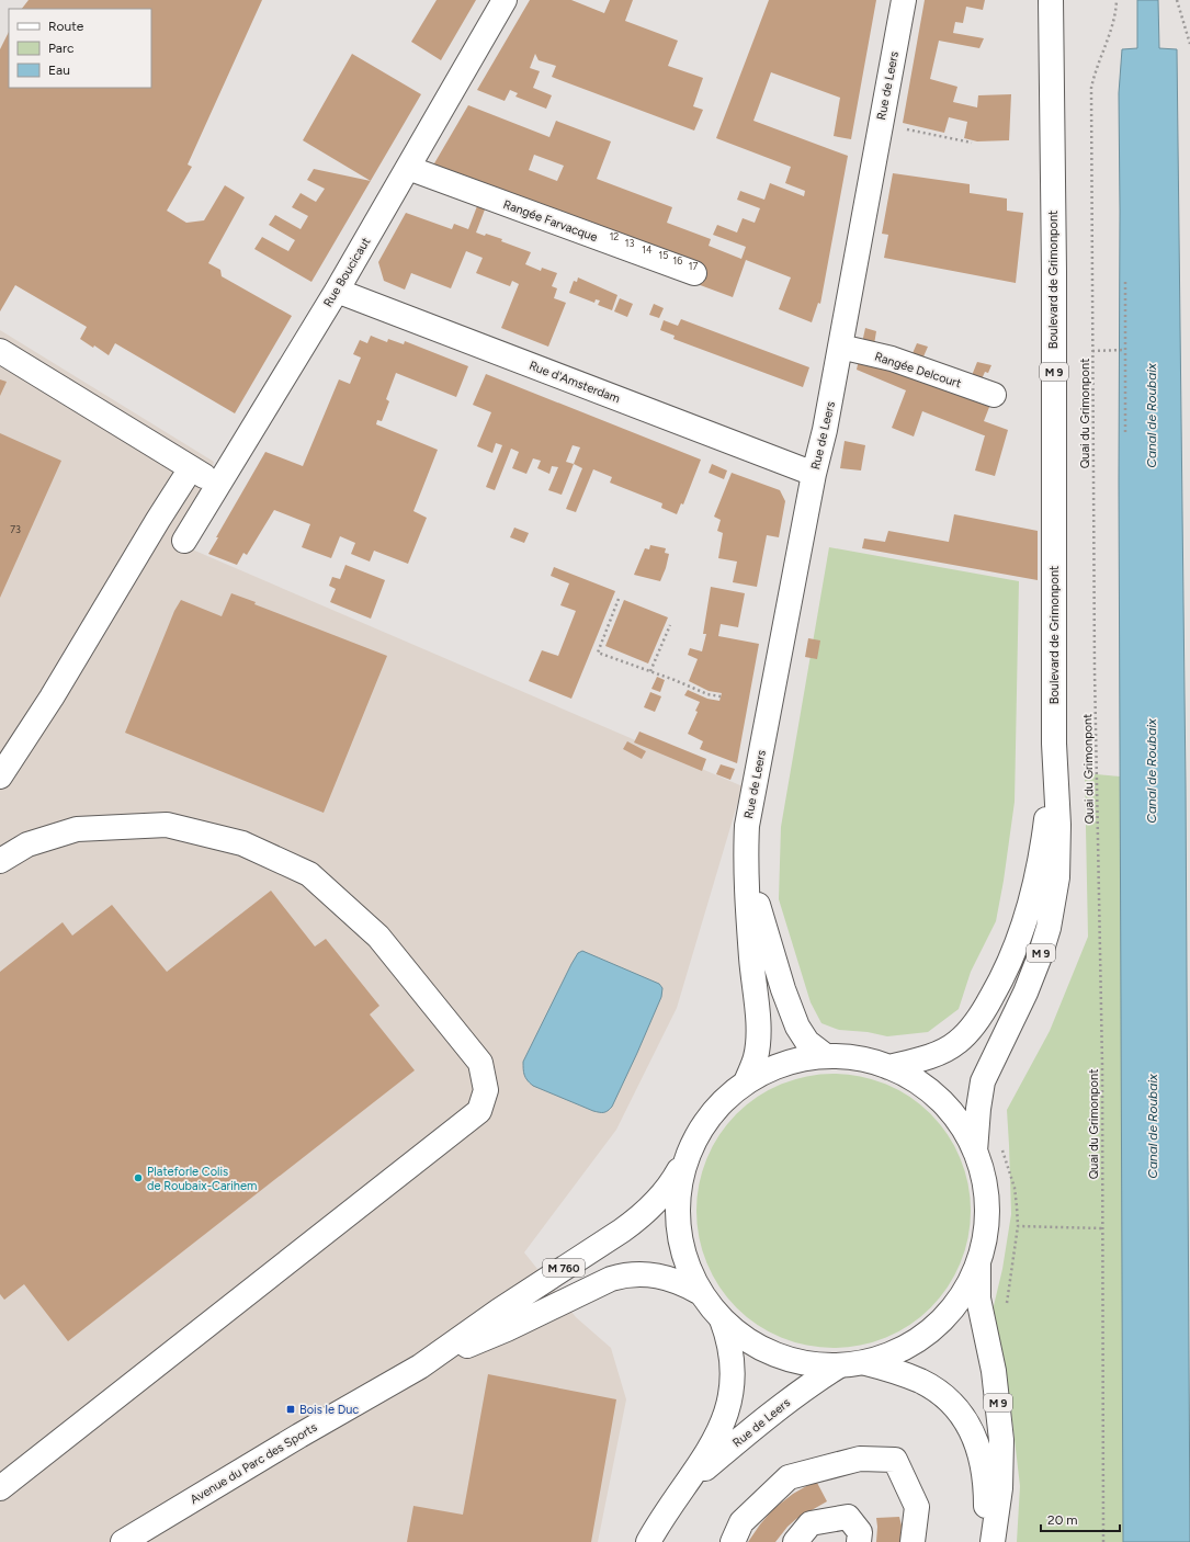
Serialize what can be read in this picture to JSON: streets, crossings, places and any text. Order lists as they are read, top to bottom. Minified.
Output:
{"streets":{"main road":["Rue de Leers","Rangée Farvacque","Rue Boucicaut","Boulevard de Grimonpont","Rangée Delcourt","M 9","Rue d'Amsterdam","M 760","Avenue du Parc des Sports"],"path":["Quai du Grimonpont"]},"crossings":[["Rue de Leers","Rangée Delcourt"],["Rue de Leers","Rue d'Amsterdam"],["Rangée Farvacque","Rue Boucicaut"],["Rue Boucicaut","Rue d'Amsterdam"]],"water":["Canal de Roubaix"],"places":{"other":["Plateforle Colis de Roubaix-Carihem"],"transit":["Bois le Duc"]},"house_numbers":["12","13","14","15","16","17","73"],"legend":["Route","Parc","Eau"],"scale_bar":"20 m"}
